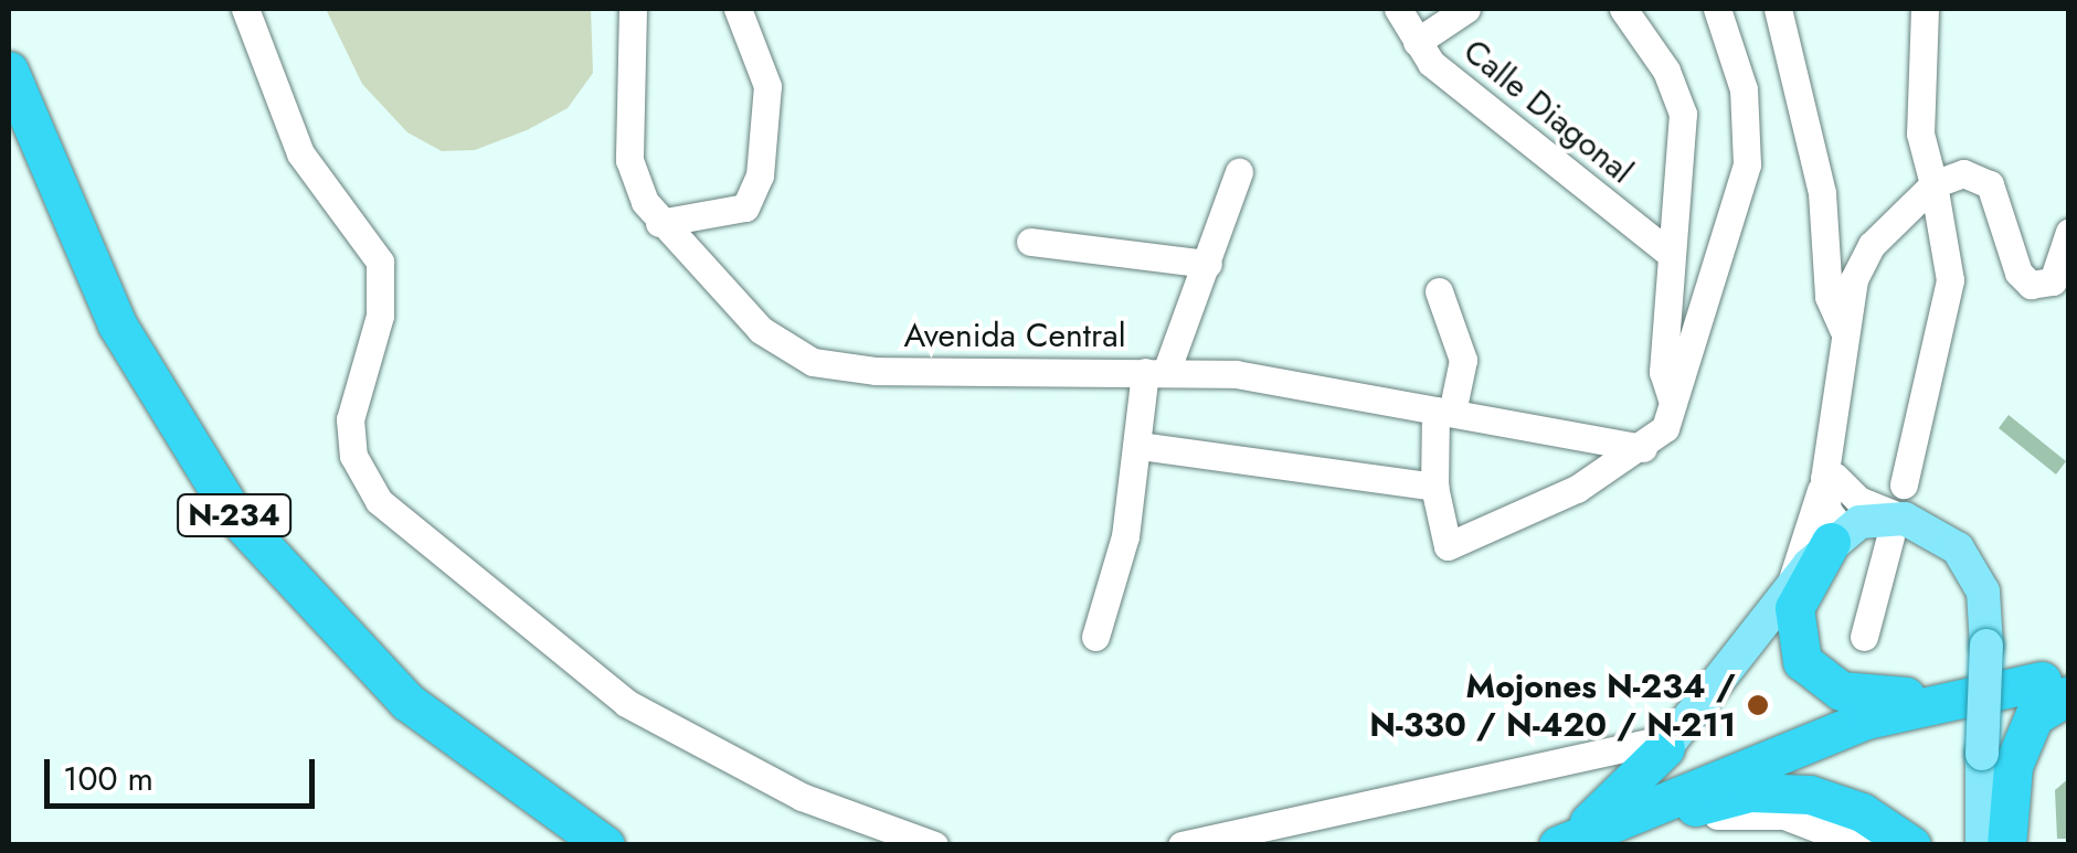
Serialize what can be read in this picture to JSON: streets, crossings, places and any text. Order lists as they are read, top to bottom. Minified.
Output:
{"streets":{"highway":["N-234"],"street":["Calle Diagonal","Avenida Central"]},"places":["Mojones N-234 / N-330 / N-420 / N-211"],"scale_bar":"100 m"}
